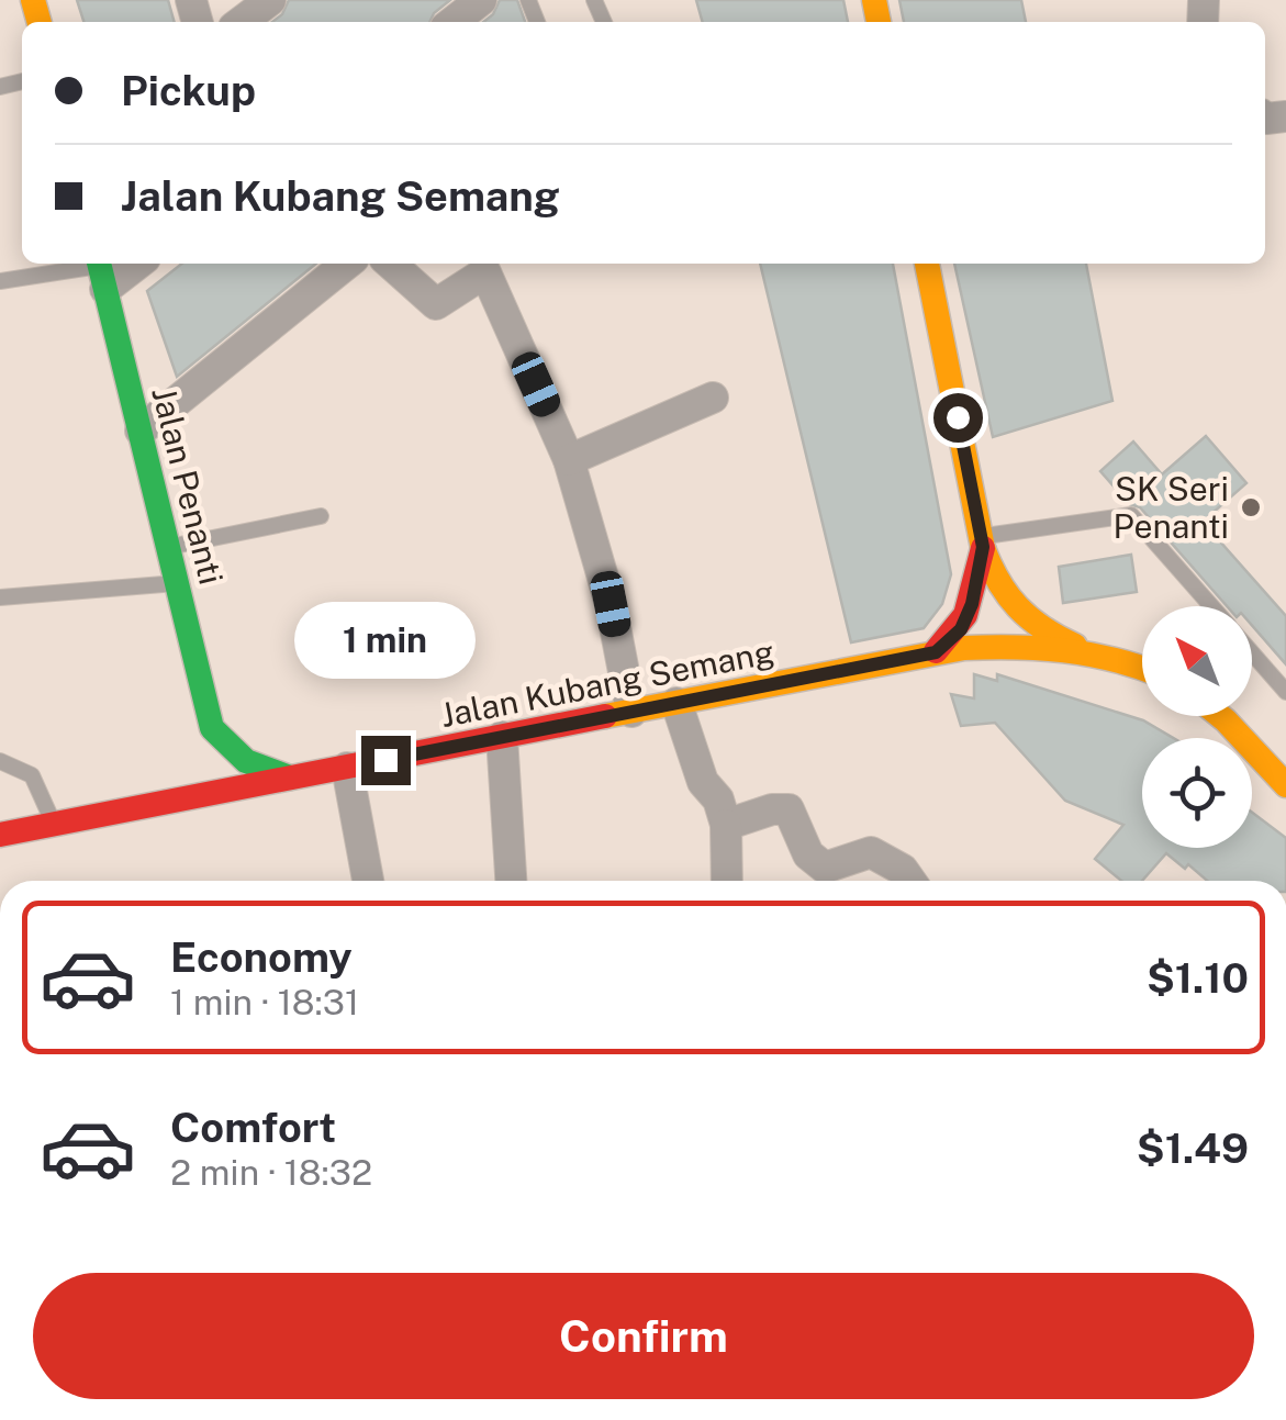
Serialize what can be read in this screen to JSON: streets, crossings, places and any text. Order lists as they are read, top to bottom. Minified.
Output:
{"streets":{"main road":["Jalan Penanti","Jalan Kubang Semang"]},"places":["SK Seri Penanti"],"north":"top left","page":{"banner":["Pickup","Jalan Kubang Semang"],"bubble":"1 min","list":[{"name":"Economy","note":"1 min · 18:31","value":"$1.10"},{"name":"Comfort","note":"2 min · 18:32","value":"$1.49"}],"buttons":"Confirm"}}
